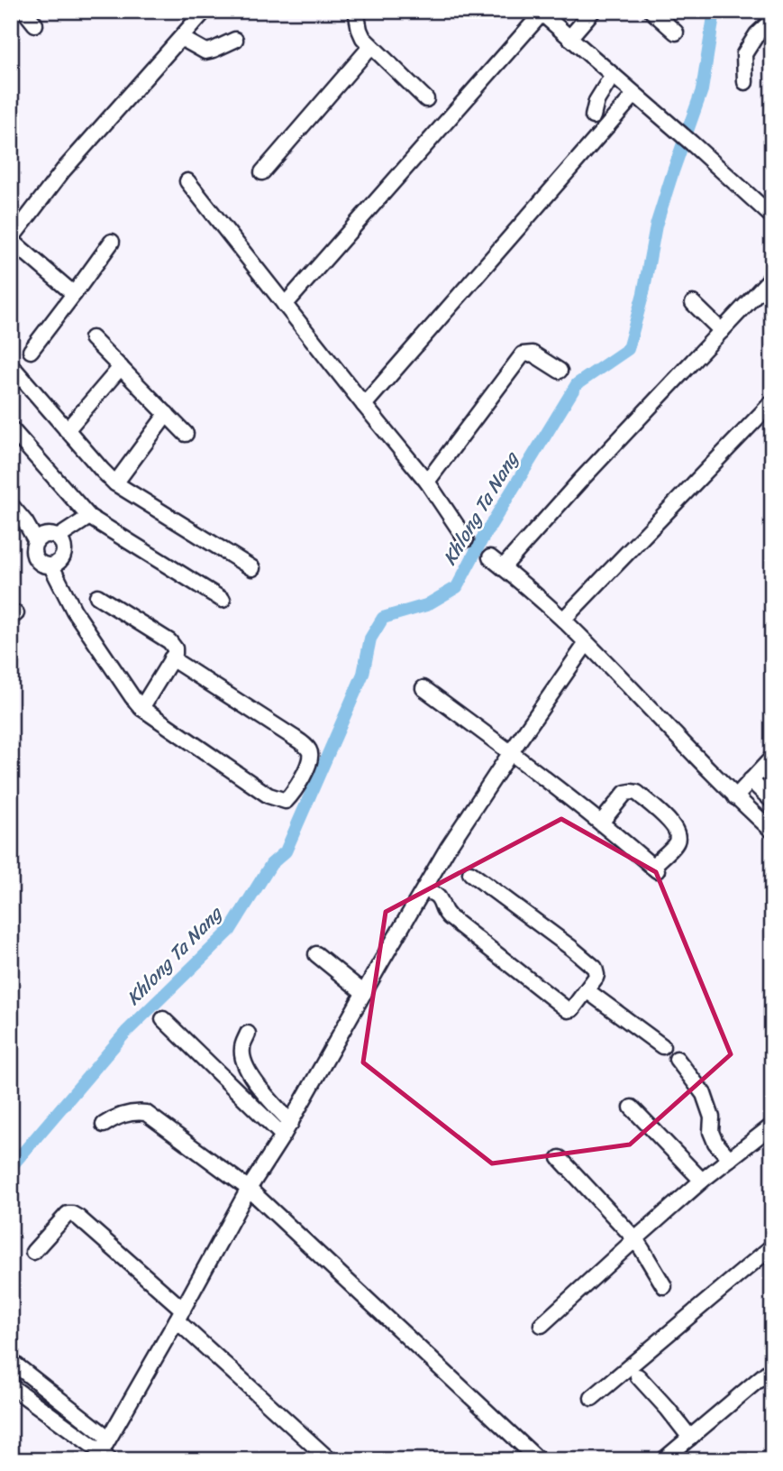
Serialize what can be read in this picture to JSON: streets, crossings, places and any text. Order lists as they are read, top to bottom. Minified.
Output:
{"water":["Khlong Ta Nang"]}
